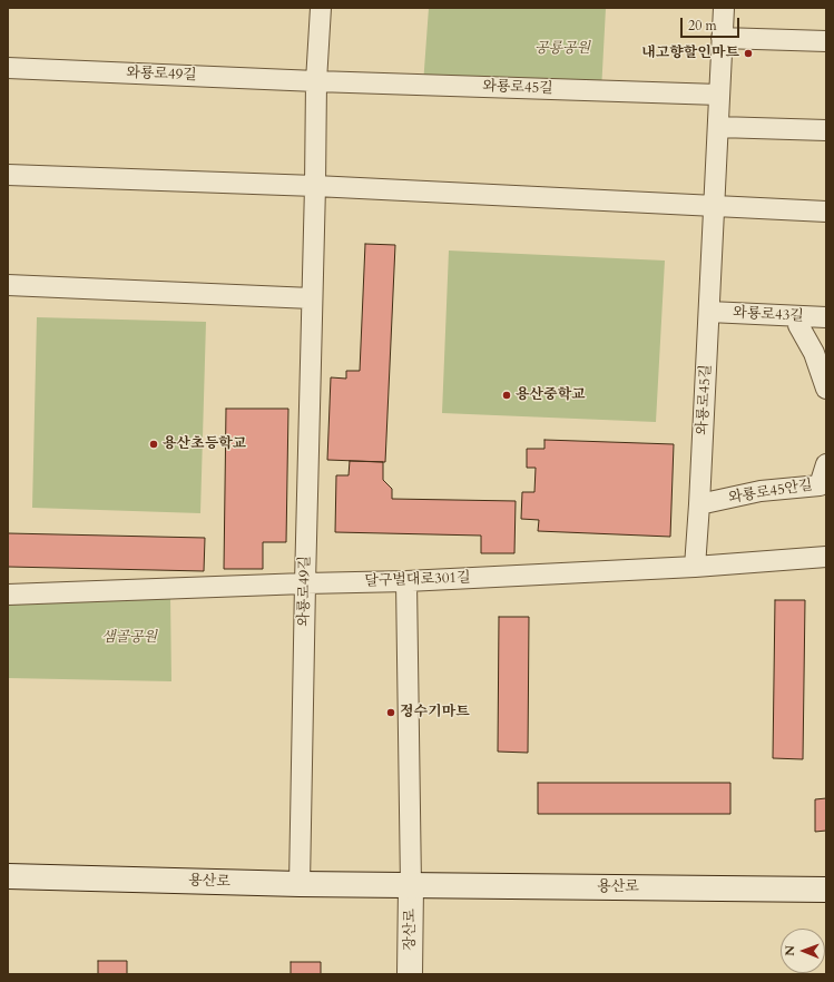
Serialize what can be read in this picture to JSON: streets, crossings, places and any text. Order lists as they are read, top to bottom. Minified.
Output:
{"streets":{"main road":["용산로","장산로"],"street":["와룡로49길","와룡로45길","와룡로43길","와룡로45안길","달구벌대로301길"]},"crossings":[["와룡로49길","와룡로45길"],["와룡로49길","달구벌대로301길"],["와룡로49길","용산로"],["와룡로45길","와룡로43길"],["와룡로45길","와룡로45안길"],["와룡로45길","달구벌대로301길"],["용산로","장산로"]],"parks":["공룡공원","샘골공원"],"places":["내고향할인마트","용산중학교","용산초등학교","정수기마트"],"scale_bar":"20 m","north":"left"}
